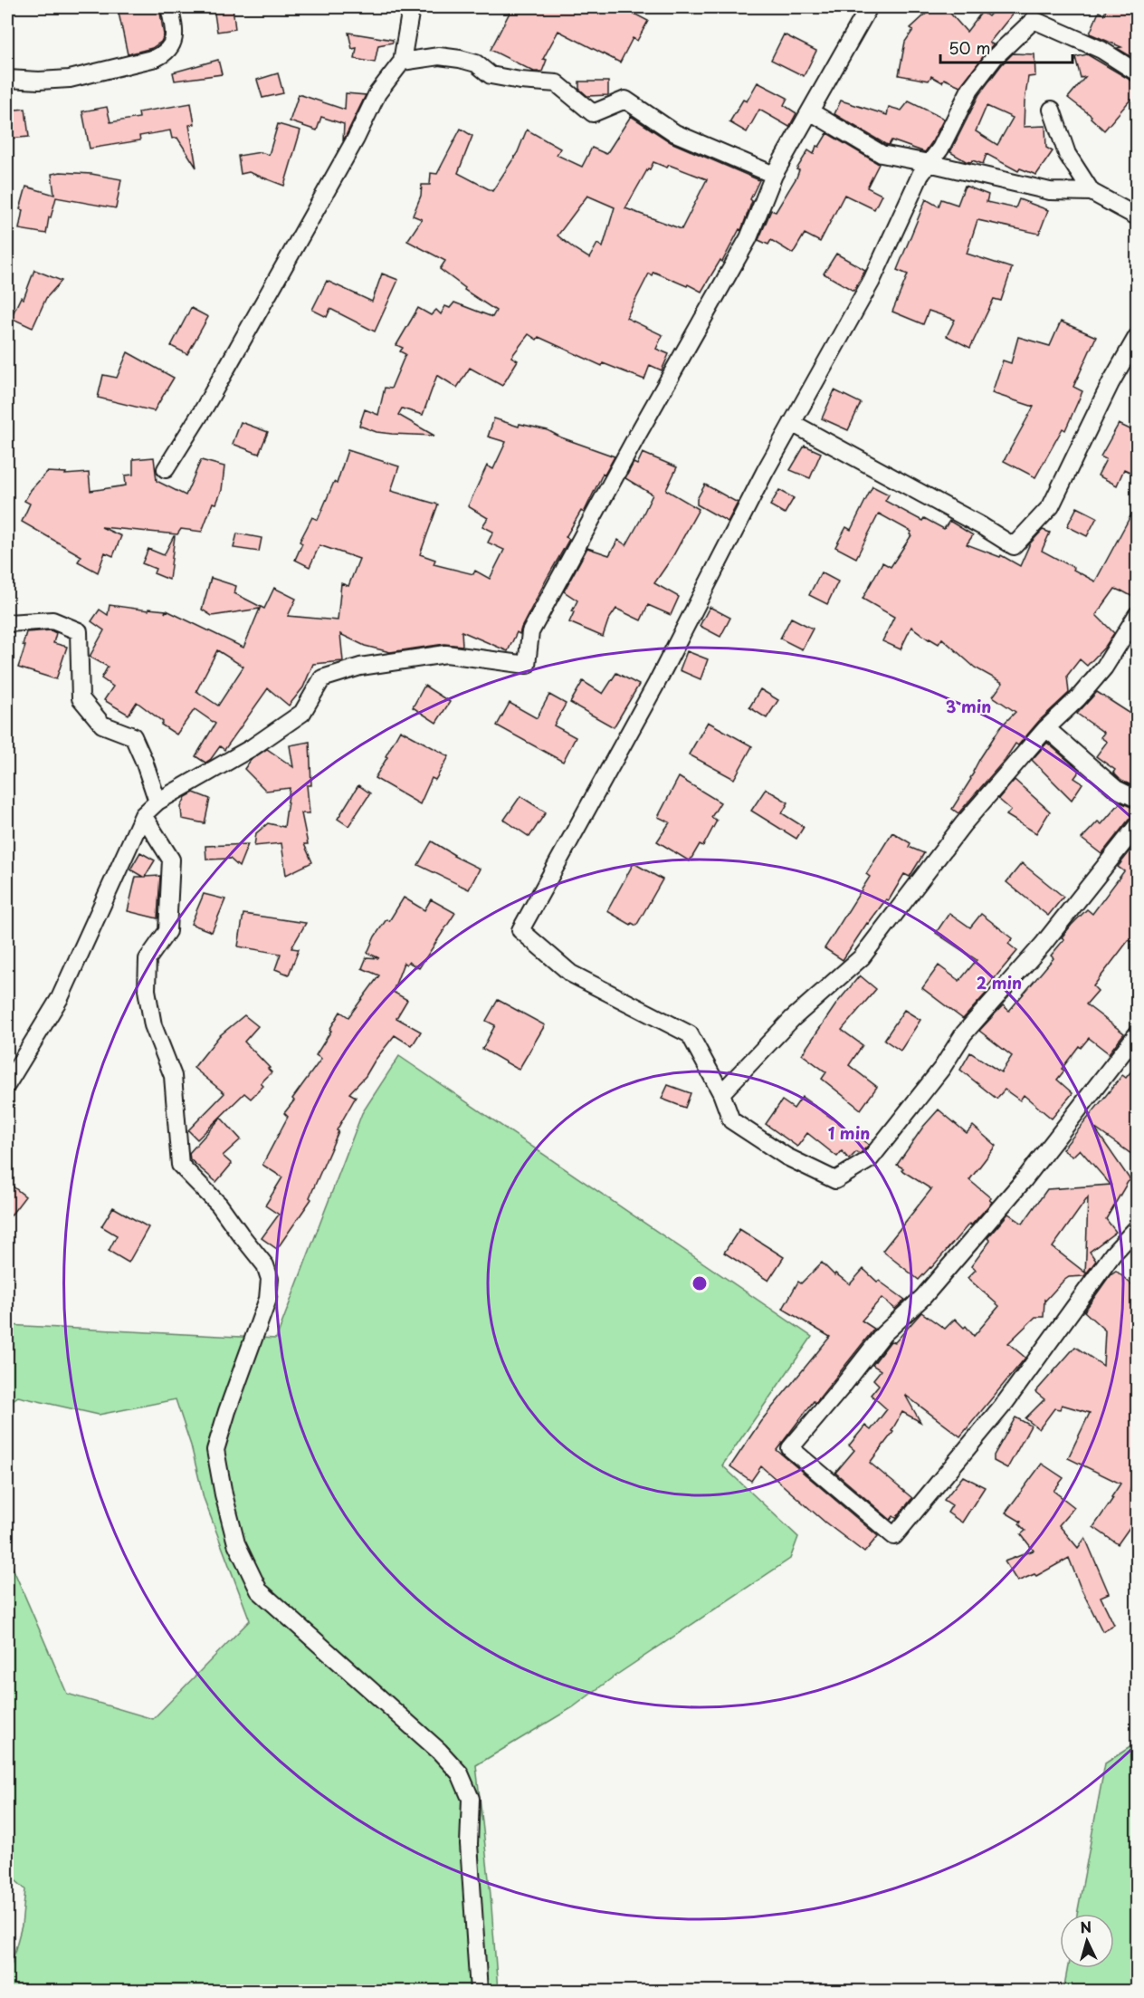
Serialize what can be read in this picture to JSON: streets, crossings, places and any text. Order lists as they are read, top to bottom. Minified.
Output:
{"scale_bar":"50 m","north":"top","rings":["3 min","2 min","1 min"]}
